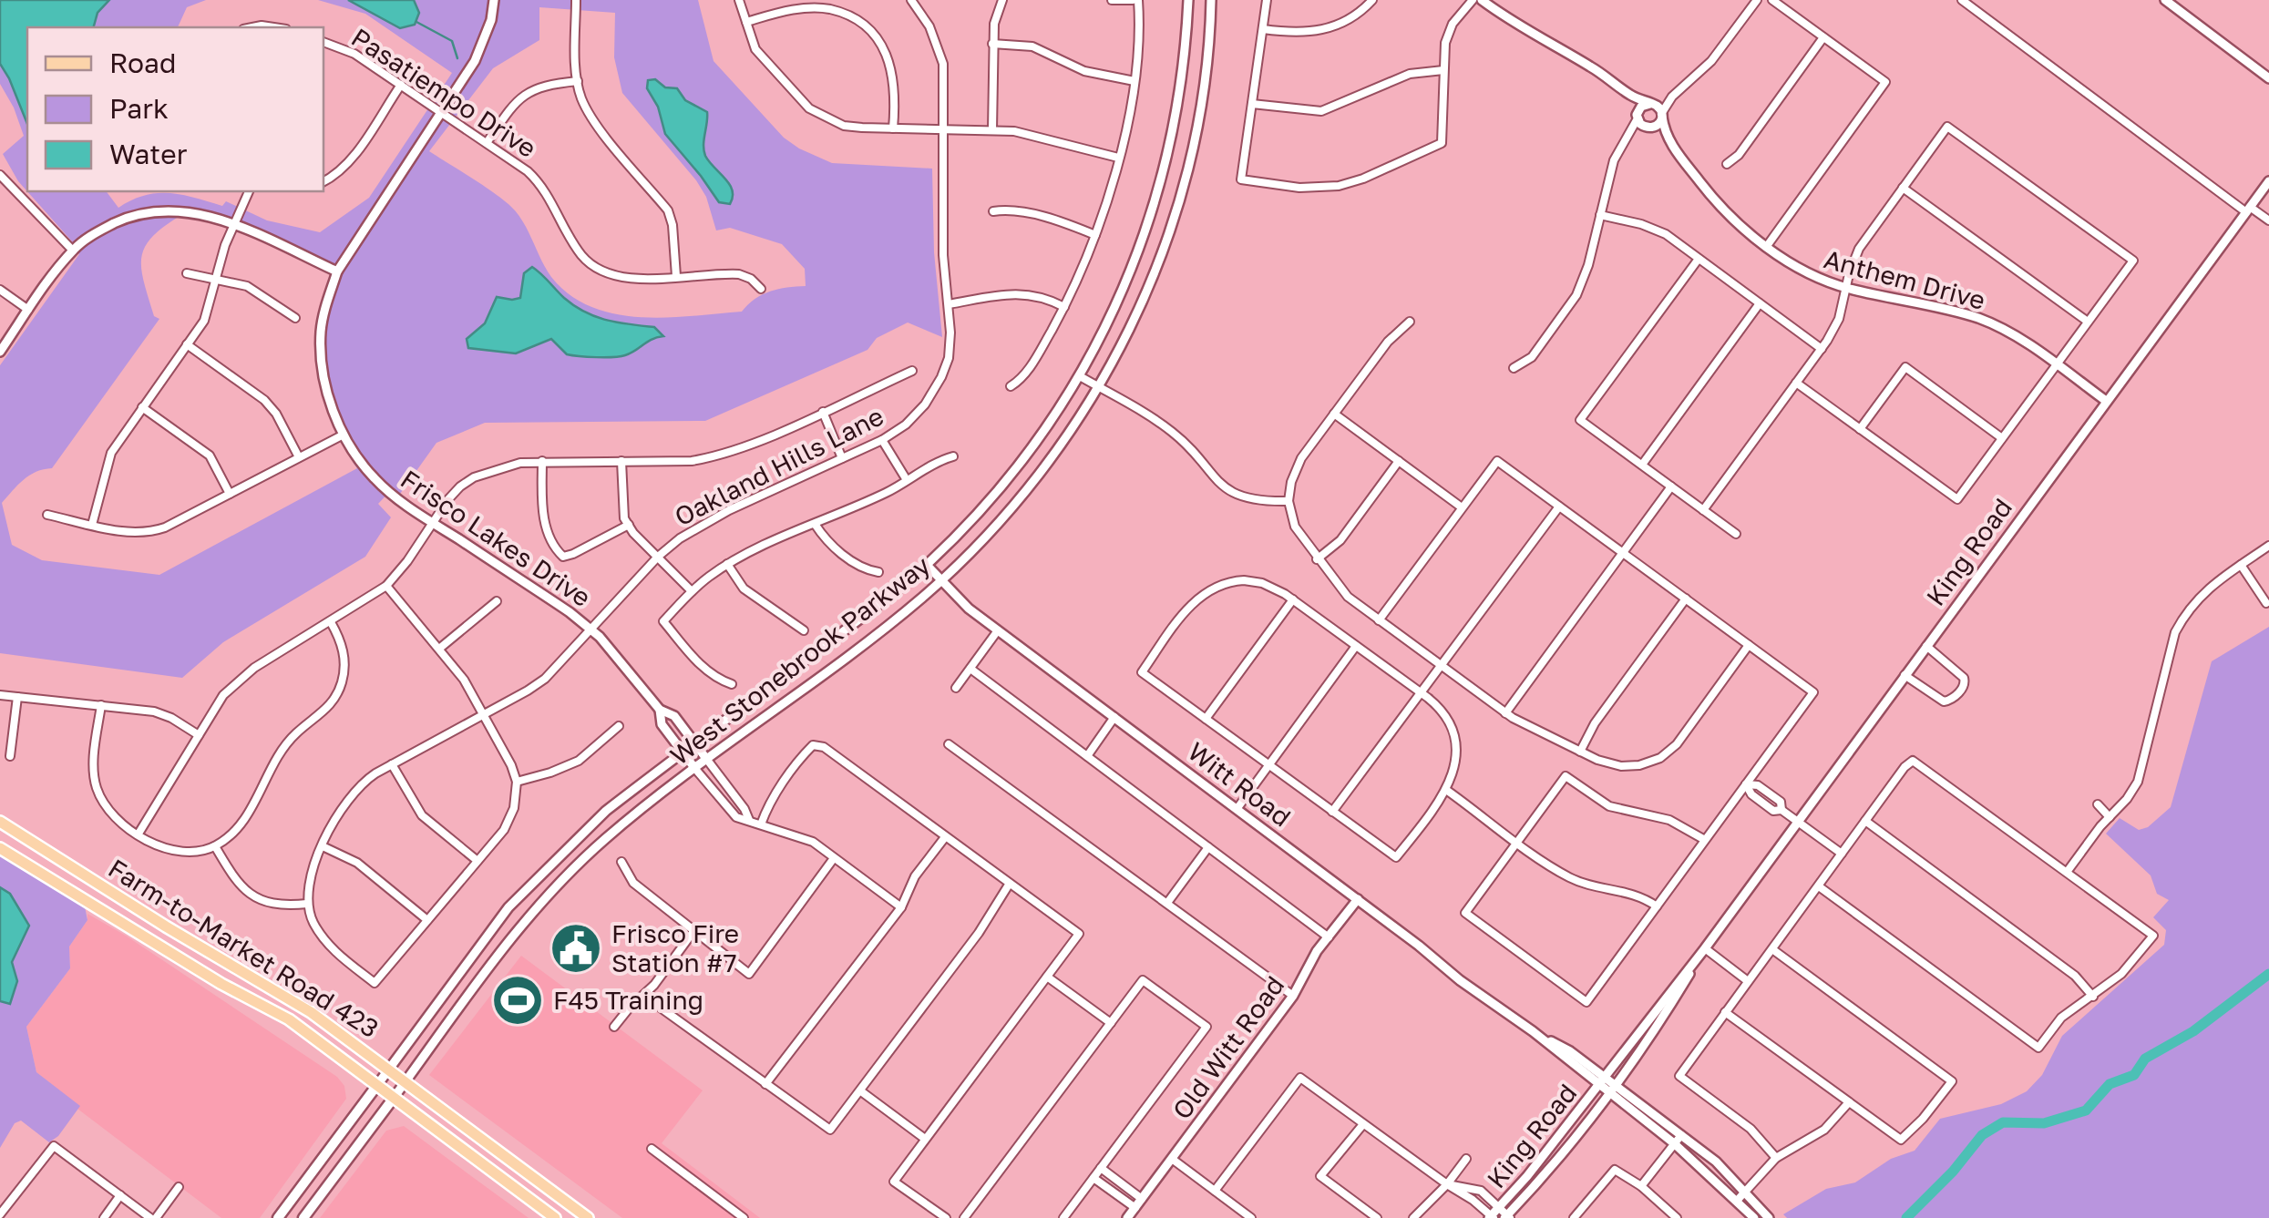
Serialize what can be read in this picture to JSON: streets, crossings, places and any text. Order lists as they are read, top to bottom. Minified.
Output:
{"streets":{"main road":["Farm-to-Market Road 423"],"street":["Pasatiempo Drive","Anthem Drive","Oakland Hills Lane","Frisco Lakes Drive","King Road","West Stonebrook Parkway","Witt Road","Old Witt Road"]},"crossings":[["Pasatiempo Drive","Frisco Lakes Drive"],["Anthem Drive","King Road"],["Oakland Hills Lane","Frisco Lakes Drive"],["Frisco Lakes Drive","West Stonebrook Parkway"],["King Road","Witt Road"],["West Stonebrook Parkway","Witt Road"],["West Stonebrook Parkway","Farm-to-Market Road 423"],["Witt Road","Old Witt Road"]],"places":{"public building":["Frisco Fire Station #7"],"sports":["F45 Training"]},"legend":["Road","Park","Water"]}
